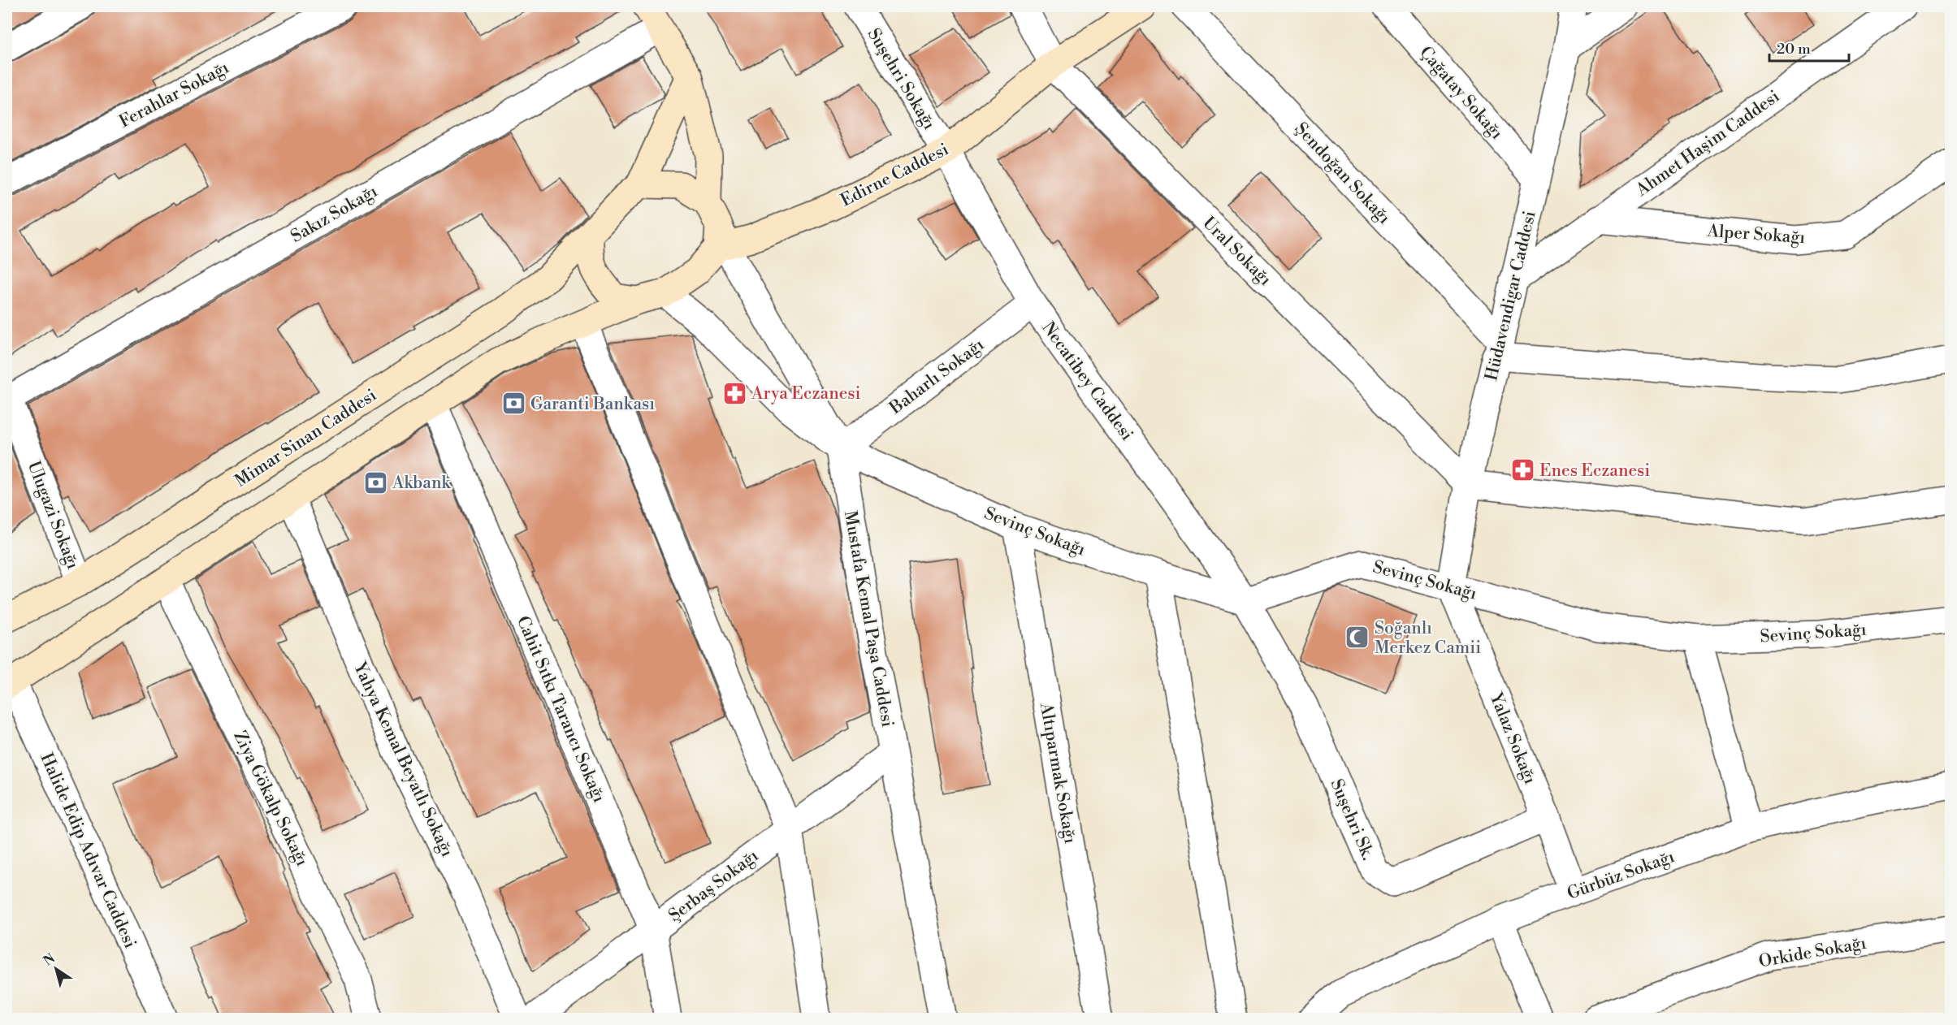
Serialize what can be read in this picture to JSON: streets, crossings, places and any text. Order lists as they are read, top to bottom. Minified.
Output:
{"streets":{"main road":["Edirne Caddesi","Mimar Sinan Caddesi"],"street":["Suşehri Sokağı","Çağatay Sokağı","Ferahlar Sokağı","Ahmet Haşim Caddesi","Şendoğan Sokağı","Sakız Sokağı","Alper Sokağı","Ural Sokağı","Hüdavendigar Caddesi","Baharlı Sokağı","Necatibey Caddesi","Ulugazi Sokağı","Sevinç Sokağı","Mustafa Kemal Paşa Caddesi","Cahit Sıtkı Tarancı Sokağı","Yalaz Sokağı","Yahya Kemal Beyatlı Sokağı","Altıparmak Sokağı","Ziya Gökalp Sokağı","Suşehri Sk.","Halide Edip Adıvar Caddesi","Gürbüz Sokağı","Şerbaş Sokağı","Orkide Sokağı"]},"crossings":[["Suşehri Sokağı","Edirne Caddesi"],["Suşehri Sokağı","Necatibey Caddesi"],["Çağatay Sokağı","Hüdavendigar Caddesi"],["Ahmet Haşim Caddesi","Alper Sokağı"],["Ahmet Haşim Caddesi","Hüdavendigar Caddesi"],["Şendoğan Sokağı","Hüdavendigar Caddesi"],["Edirne Caddesi","Ural Sokağı"],["Edirne Caddesi","Necatibey Caddesi"],["Edirne Caddesi","Mimar Sinan Caddesi"],["Sakız Sokağı","Ulugazi Sokağı"],["Ural Sokağı","Hüdavendigar Caddesi"],["Hüdavendigar Caddesi","Sevinç Sokağı"],["Hüdavendigar Caddesi","Yalaz Sokağı"],["Baharlı Sokağı","Necatibey Caddesi"],["Baharlı Sokağı","Sevinç Sokağı"],["Baharlı Sokağı","Mustafa Kemal Paşa Caddesi"],["Necatibey Caddesi","Sevinç Sokağı"],["Necatibey Caddesi","Suşehri Sk."],["Mimar Sinan Caddesi","Ulugazi Sokağı"],["Sevinç Sokağı","Mustafa Kemal Paşa Caddesi"],["Sevinç Sokağı","Yalaz Sokağı"],["Sevinç Sokağı","Altıparmak Sokağı"],["Sevinç Sokağı","Suşehri Sk."],["Mustafa Kemal Paşa Caddesi","Şerbaş Sokağı"],["Cahit Sıtkı Tarancı Sokağı","Şerbaş Sokağı"],["Yalaz Sokağı","Suşehri Sk."],["Yalaz Sokağı","Gürbüz Sokağı"]],"places":{"pharmacy":["Arya Eczanesi","Enes Eczanesi"],"bank":["Garanti Bankası","Akbank"],"mosque":["Soğanlı Merkez Camii"]},"scale_bar":"20 m","north":"top left"}
